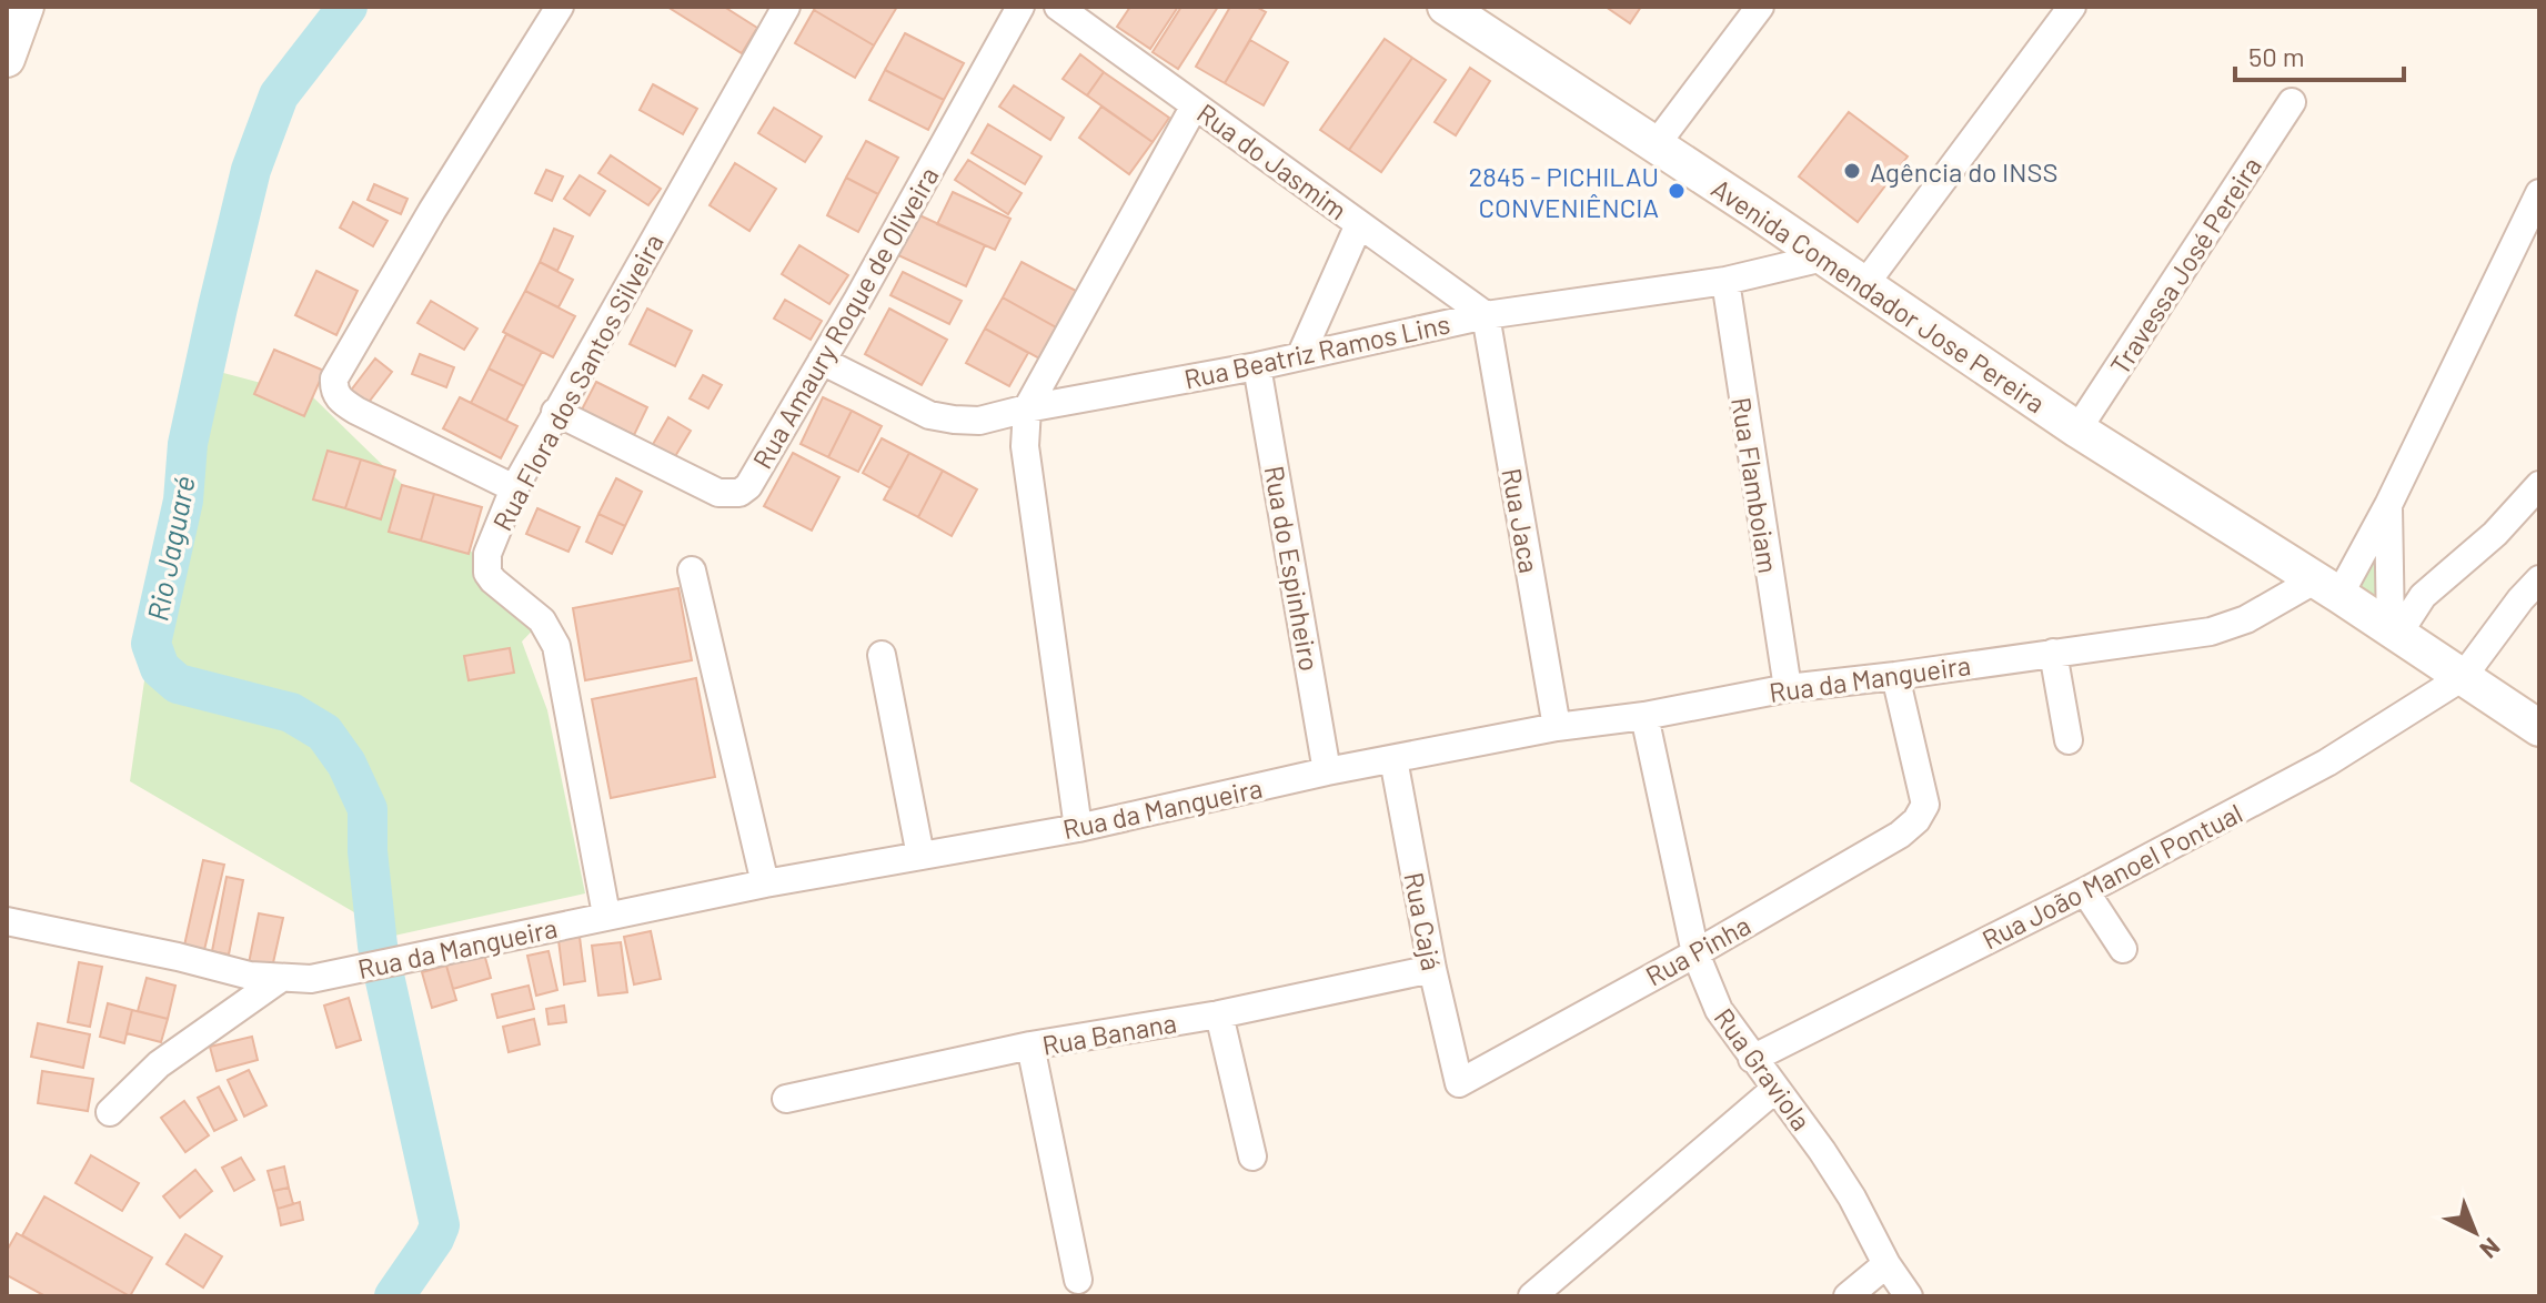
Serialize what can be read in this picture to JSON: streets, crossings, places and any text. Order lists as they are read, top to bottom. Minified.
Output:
{"streets":{"street":["Rua do Jasmim","Travessa José Pereira","Avenida Comendador Jose Pereira","Rua Amaury Roque de Oliveira","Rua Beatriz Ramos Lins","Rua Flora dos Santos Silveira","Rua Flamboiam","Rua Jaca","Rua do Espinheiro","Rua da Mangueira","Rua João Manoel Pontual","Rua Cajá","Rua Pinha","Rua Banana","Rua Graviola"]},"crossings":[["Rua do Jasmim","Rua Beatriz Ramos Lins"],["Rua do Jasmim","Rua Jaca"],["Travessa José Pereira","Avenida Comendador Jose Pereira"],["Avenida Comendador Jose Pereira","Rua Beatriz Ramos Lins"],["Avenida Comendador Jose Pereira","Rua da Mangueira"],["Avenida Comendador Jose Pereira","Rua João Manoel Pontual"],["Rua Amaury Roque de Oliveira","Rua Beatriz Ramos Lins"],["Rua Amaury Roque de Oliveira","Rua Flora dos Santos Silveira"],["Rua Beatriz Ramos Lins","Rua Flamboiam"],["Rua Beatriz Ramos Lins","Rua Jaca"],["Rua Beatriz Ramos Lins","Rua do Espinheiro"],["Rua Flora dos Santos Silveira","Rua da Mangueira"],["Rua Flamboiam","Rua da Mangueira"],["Rua Jaca","Rua da Mangueira"],["Rua do Espinheiro","Rua da Mangueira"],["Rua da Mangueira","Rua Cajá"],["Rua da Mangueira","Rua Pinha"],["Rua da Mangueira","Rua Graviola"],["Rua João Manoel Pontual","Rua Graviola"],["Rua Cajá","Rua Pinha"],["Rua Cajá","Rua Banana"],["Rua Pinha","Rua Graviola"]],"water":["Rio Jaguaré"],"places":["Agência do INSS","2845 - PICHILAU CONVENIÊNCIA"],"scale_bar":"50 m","north":"bottom right"}
